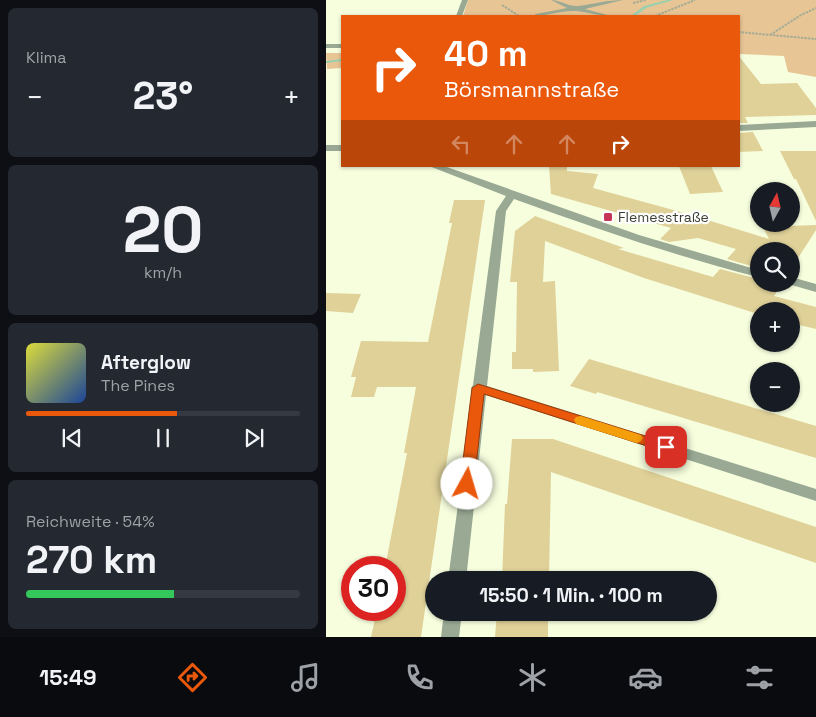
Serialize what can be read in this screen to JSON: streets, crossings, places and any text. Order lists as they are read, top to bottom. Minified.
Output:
{"places":{"transit":["Flemesstraße"]},"north":"top","page":{"tile":["Klima",["20","km/h"],["Reichweite · 54%","270 km"]],"turn":["40 m","Börsmannstraße"],"heat":["−","23°","+"],"map_buttons":["+","−"],"song":["Afterglow","The Pines"],"limit":"30","trip":"15:50 · 1 Min. · 100 m","tabs":"15:49"}}
